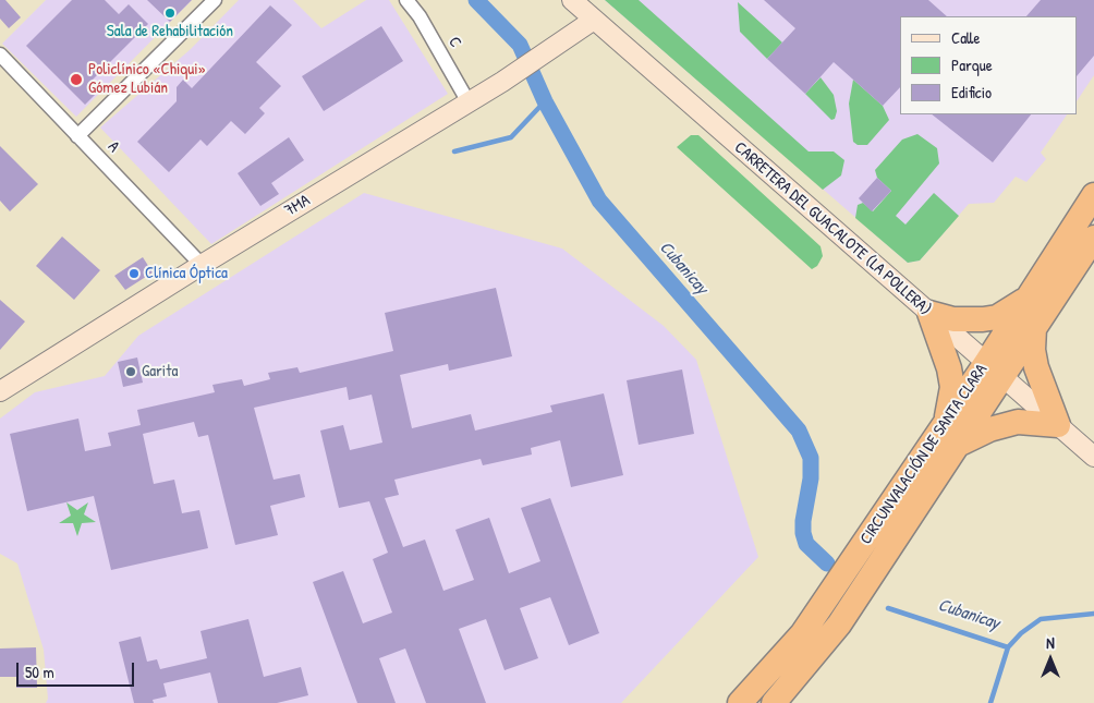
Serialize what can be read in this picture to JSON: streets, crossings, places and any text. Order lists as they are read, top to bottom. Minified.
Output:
{"streets":{"highway":["CIRCUNVALACIÓN DE SANTA CLARA"],"street":["C","A","7MA","CARRETERA DEL GUACALOTE (LA POLLERA)"]},"crossings":[["C","7MA"],["A","7MA"],["7MA","CARRETERA DEL GUACALOTE (LA POLLERA)"],["CARRETERA DEL GUACALOTE (LA POLLERA)","CIRCUNVALACIÓN DE SANTA CLARA"]],"water":["Cubanicay"],"places":["Sala de Rehabilitación","Policlínico «Chiqui» Gómez Lubián","Clínica Óptica","Garita"],"legend":["Calle","Parque","Edificio"],"scale_bar":"50 m","north":"top"}
